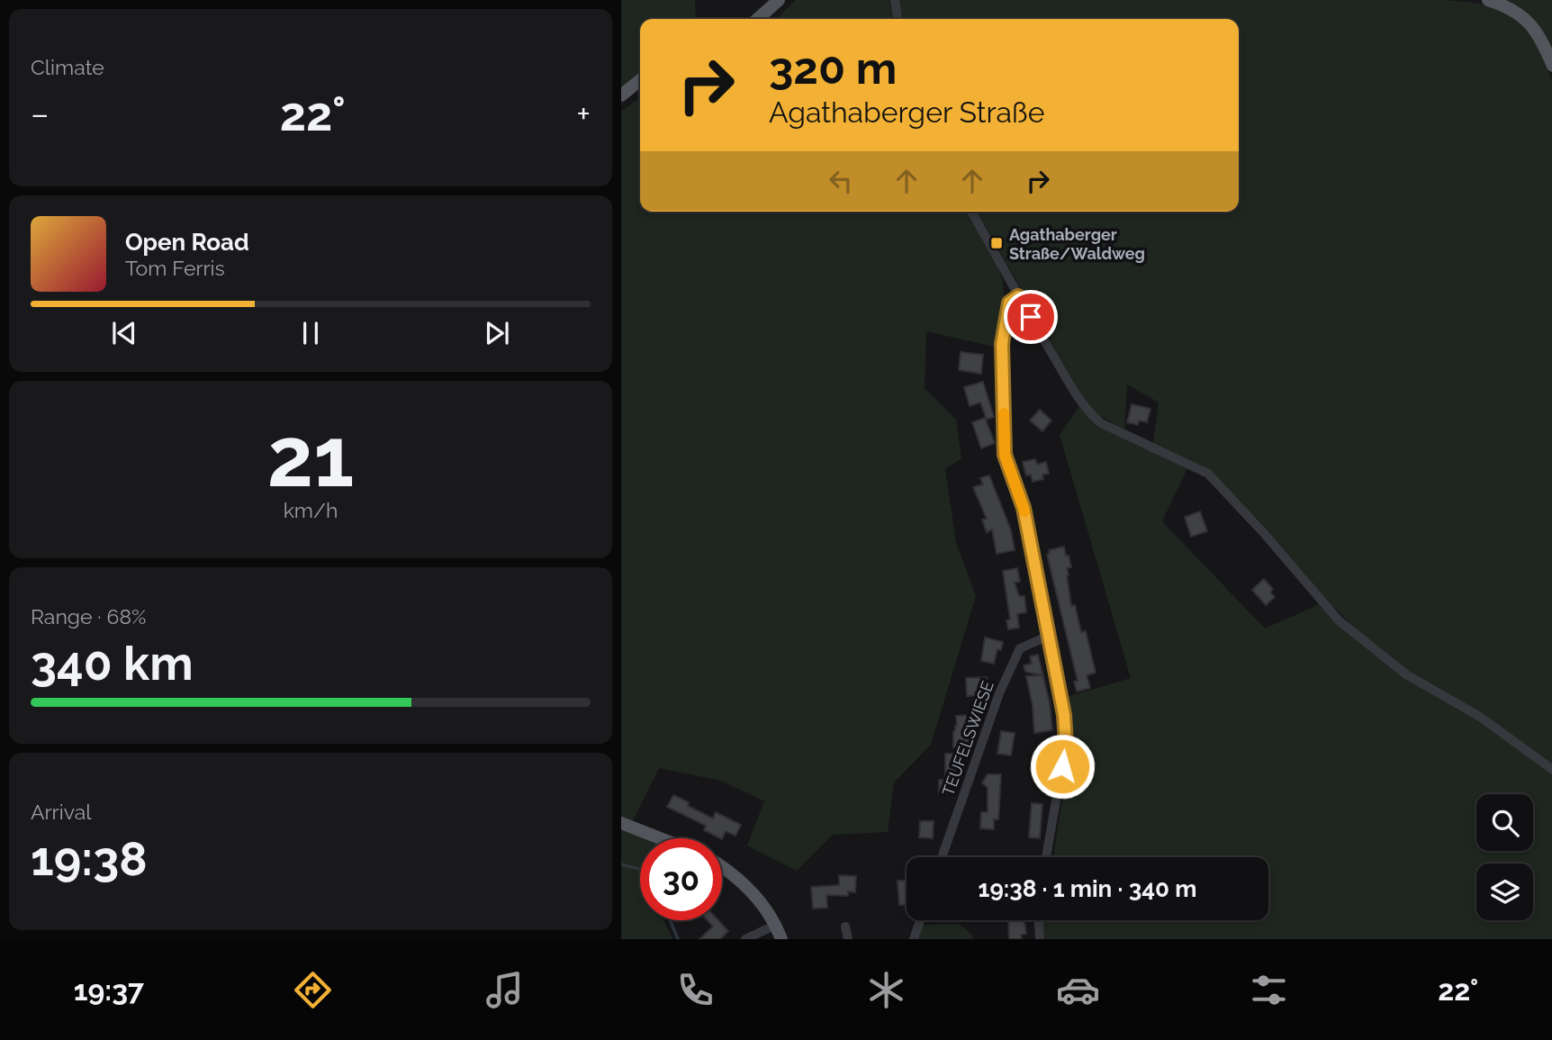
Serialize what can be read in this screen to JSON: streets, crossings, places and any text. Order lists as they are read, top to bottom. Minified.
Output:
{"streets":{"street":["TEUFELSWIESE"]},"places":{"transit":["Agathaberger Straße/Waldweg"]},"page":{"tile":["Climate",["21","km/h"],["Range · 68%","340 km"],["Arrival","19:38"]],"turn":["320 m","Agathaberger Straße"],"heat":["−","22°","+"],"song":["Open Road","Tom Ferris"],"limit":"30","trip":"19:38 · 1 min · 340 m","tabs":["19:37","22°"]}}
